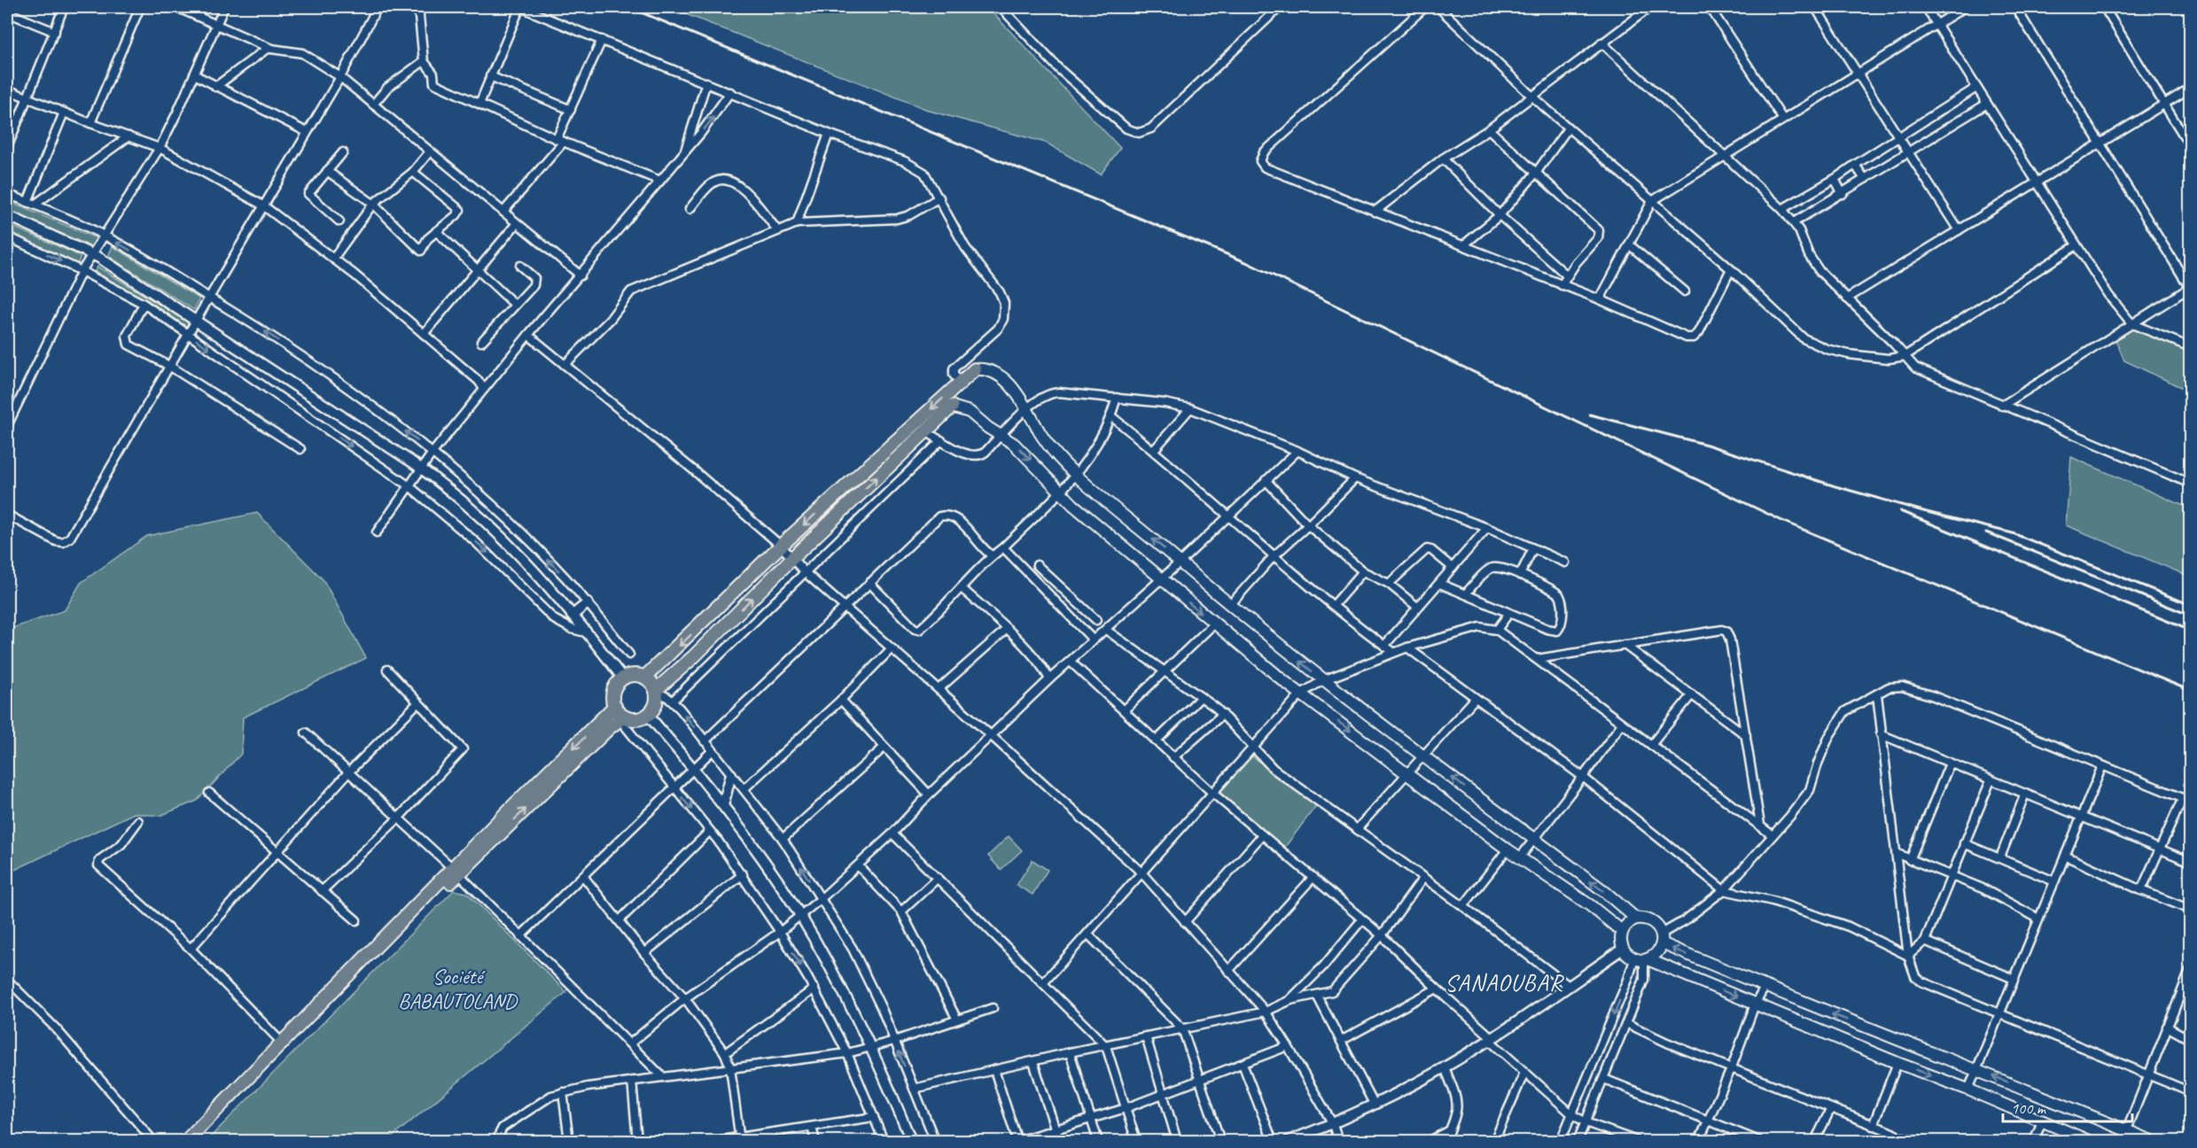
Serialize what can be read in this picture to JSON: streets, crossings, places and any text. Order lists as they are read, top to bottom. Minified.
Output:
{"districts":["SANAOUBAR"],"parks":["Société BABAUTOLAND"],"scale_bar":"100 m"}
